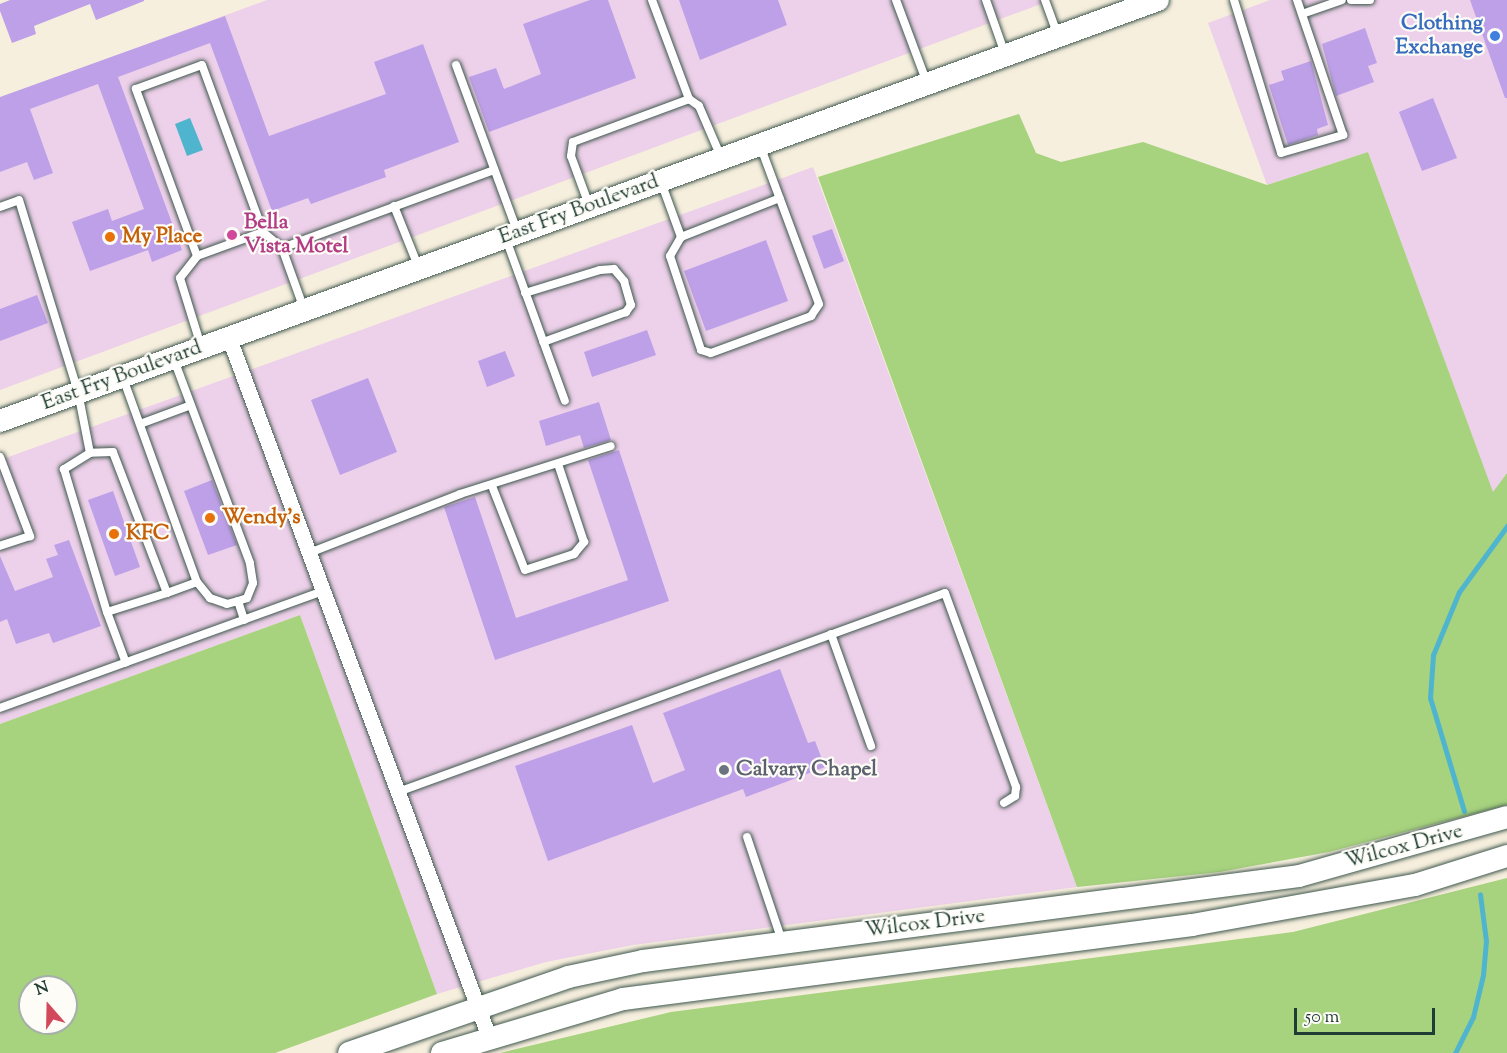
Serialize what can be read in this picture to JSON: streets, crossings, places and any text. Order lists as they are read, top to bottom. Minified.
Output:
{"streets":{"street":["East Fry Boulevard","Wilcox Drive"]},"places":["Clothing Exchange","Bella Vista Motel","My Place","Wendy's","KFC","Calvary Chapel"],"scale_bar":"50 m","north":"top"}
